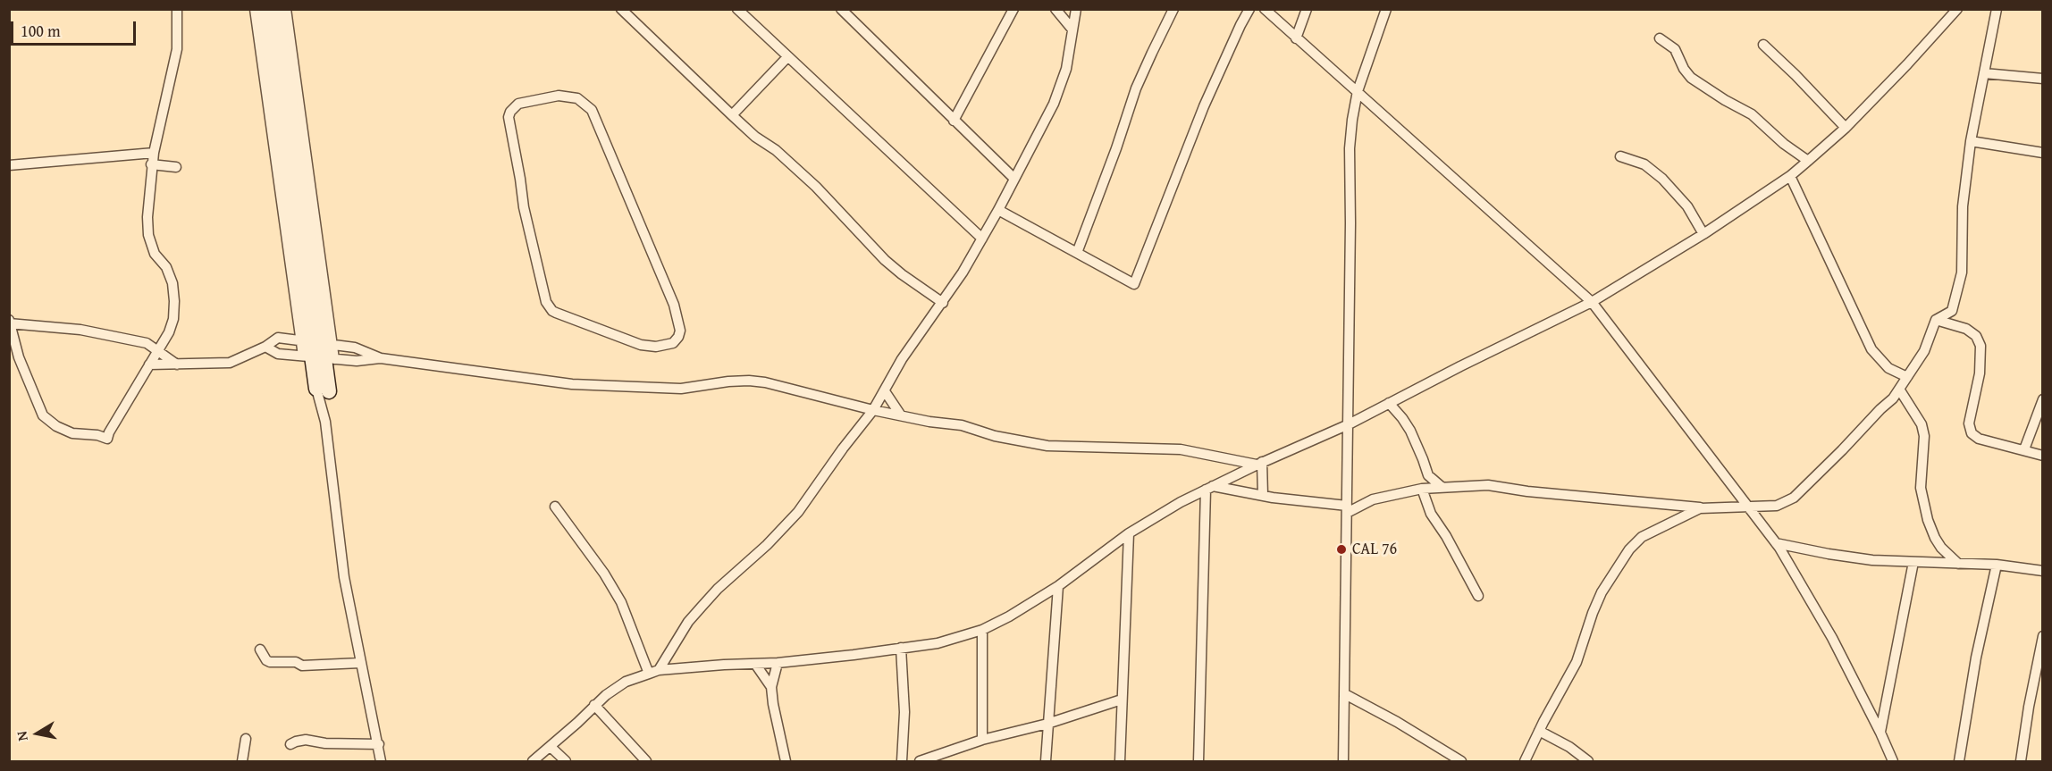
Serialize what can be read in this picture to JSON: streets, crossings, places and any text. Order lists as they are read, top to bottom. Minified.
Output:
{"places":["CAL 76"],"scale_bar":"100 m","north":"left"}
